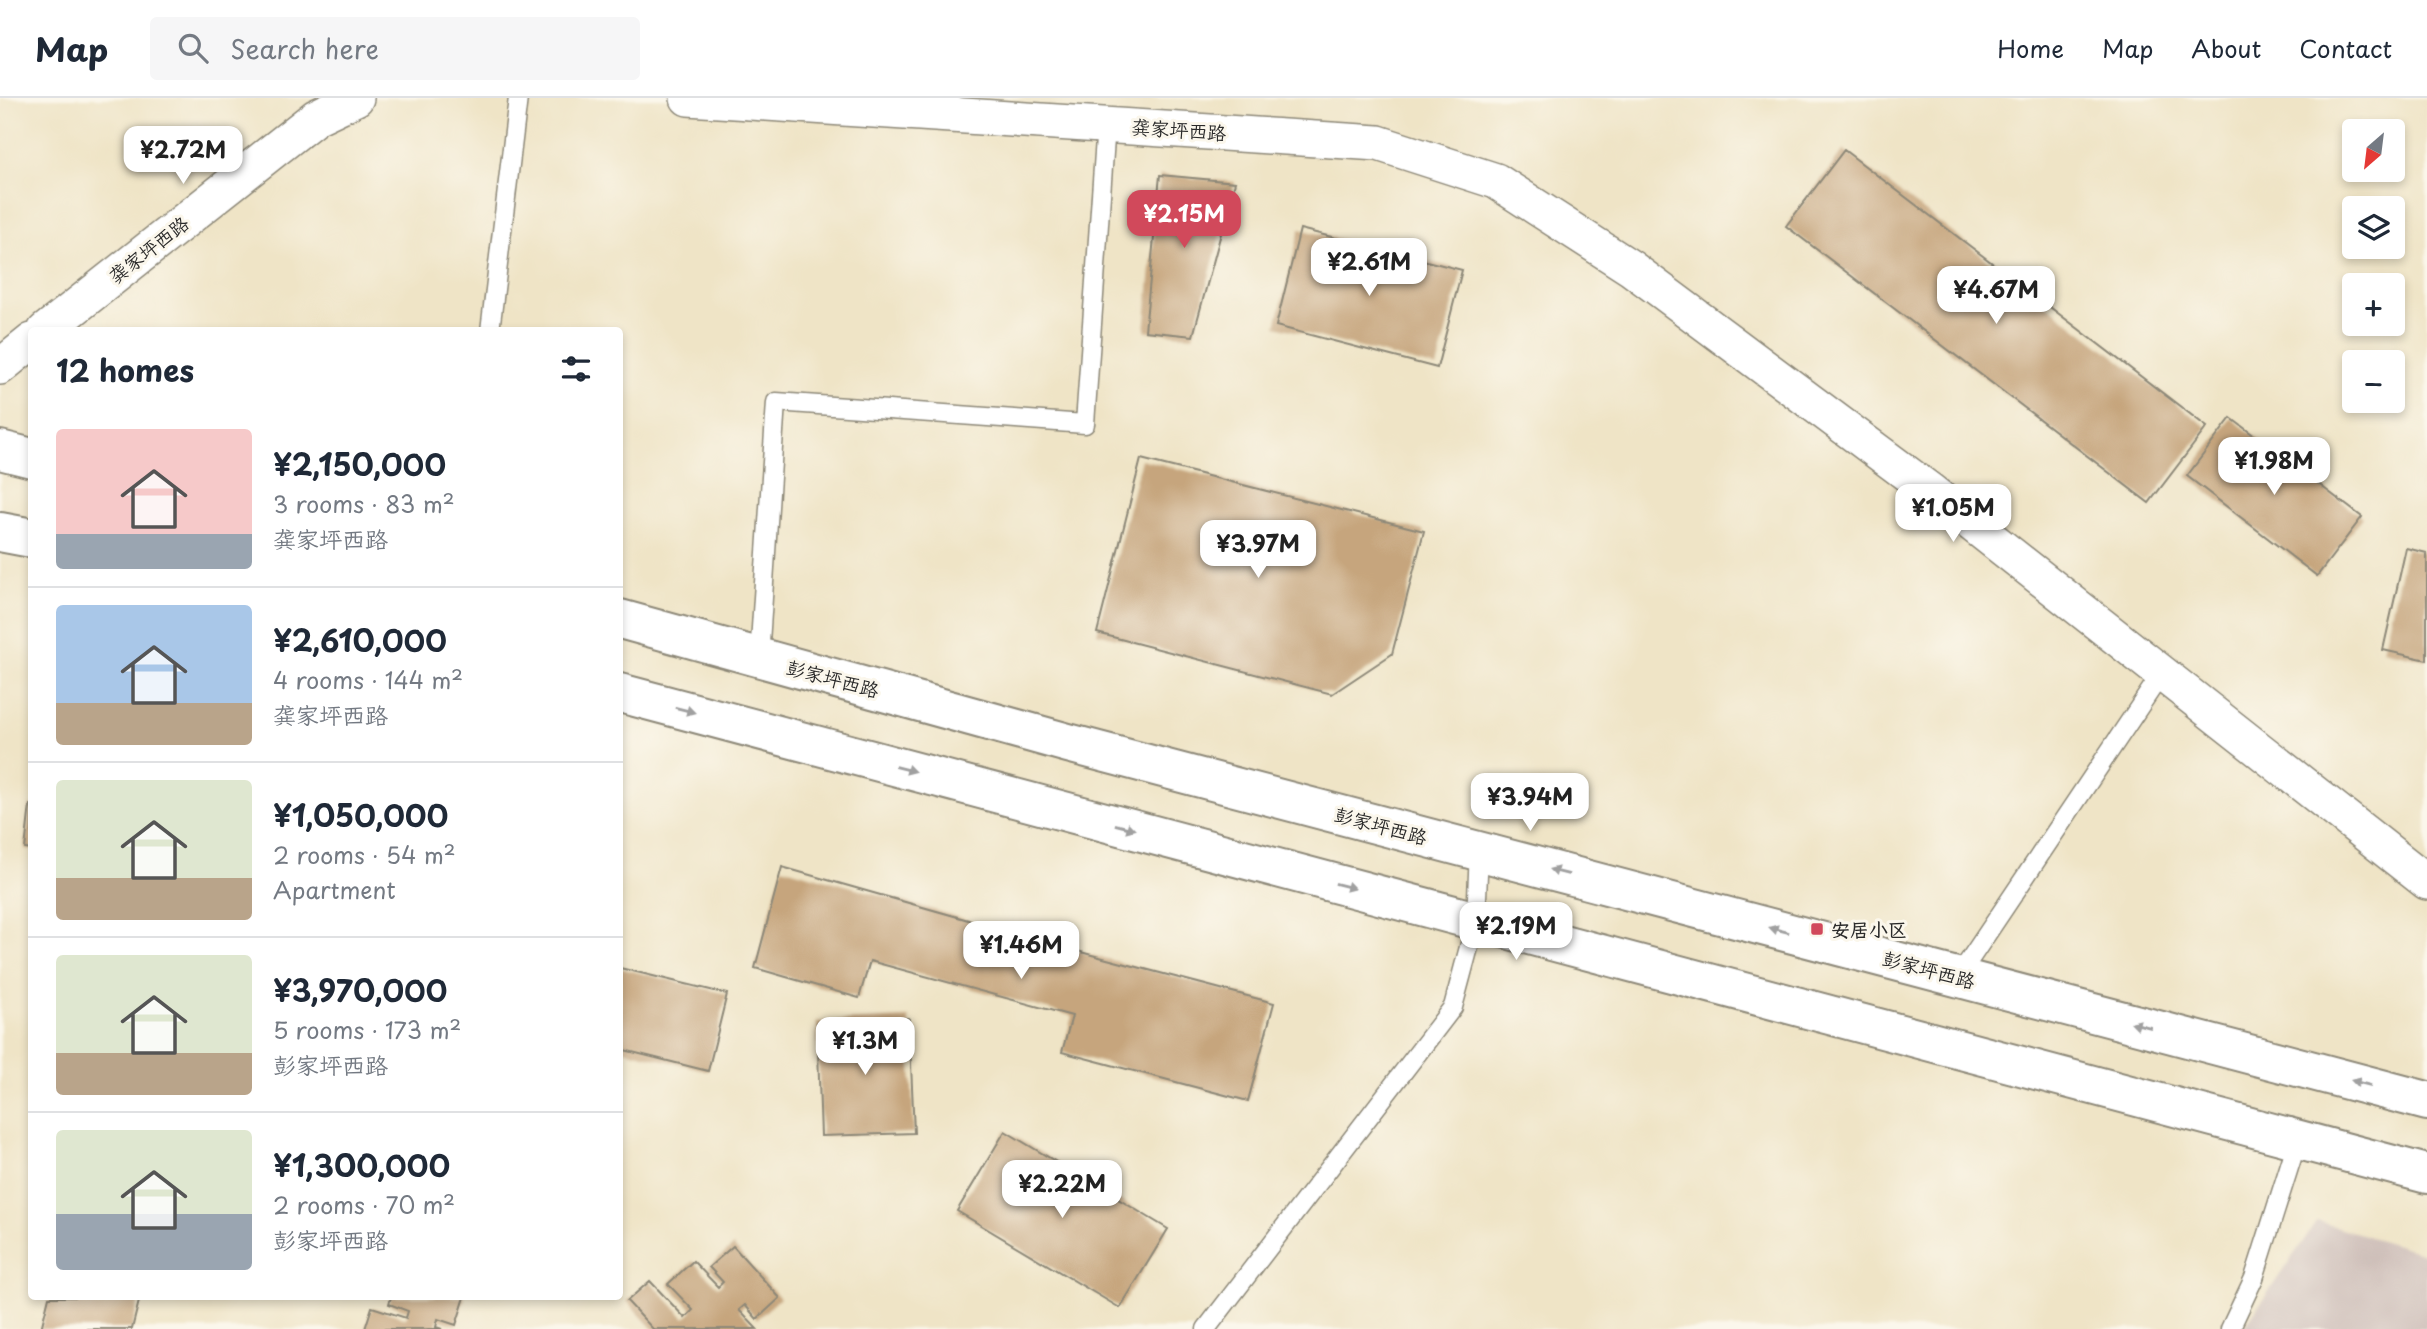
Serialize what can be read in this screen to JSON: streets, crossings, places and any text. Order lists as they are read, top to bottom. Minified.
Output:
{"streets":{"main road":["彭家坪西路"],"street":["龚家坪西路"]},"places":{"transit":["安居小区"]},"north":"bottom left","page":{"header":"Map","search":"Search here","nav":["Home","Map","About","Contact"],"map_buttons":["+","−"],"price":["¥2.72M","¥2.15M","¥2.61M","¥4.67M","¥1.98M","¥1.05M","¥3.97M","¥3.94M","¥2.19M","¥1.46M","¥1.3M","¥2.22M"],"heading":"12 homes","list":[{"name":"¥2,150,000","note":"3 rooms · 83 m² · 龚家坪西路"},{"name":"¥2,610,000","note":"4 rooms · 144 m² · 龚家坪西路"},{"name":"¥1,050,000","note":"2 rooms · 54 m² · Apartment"},{"name":"¥3,970,000","note":"5 rooms · 173 m² · 彭家坪西路"},{"name":"¥1,300,000","note":"2 rooms · 70 m² · 彭家坪西路"}]}}
